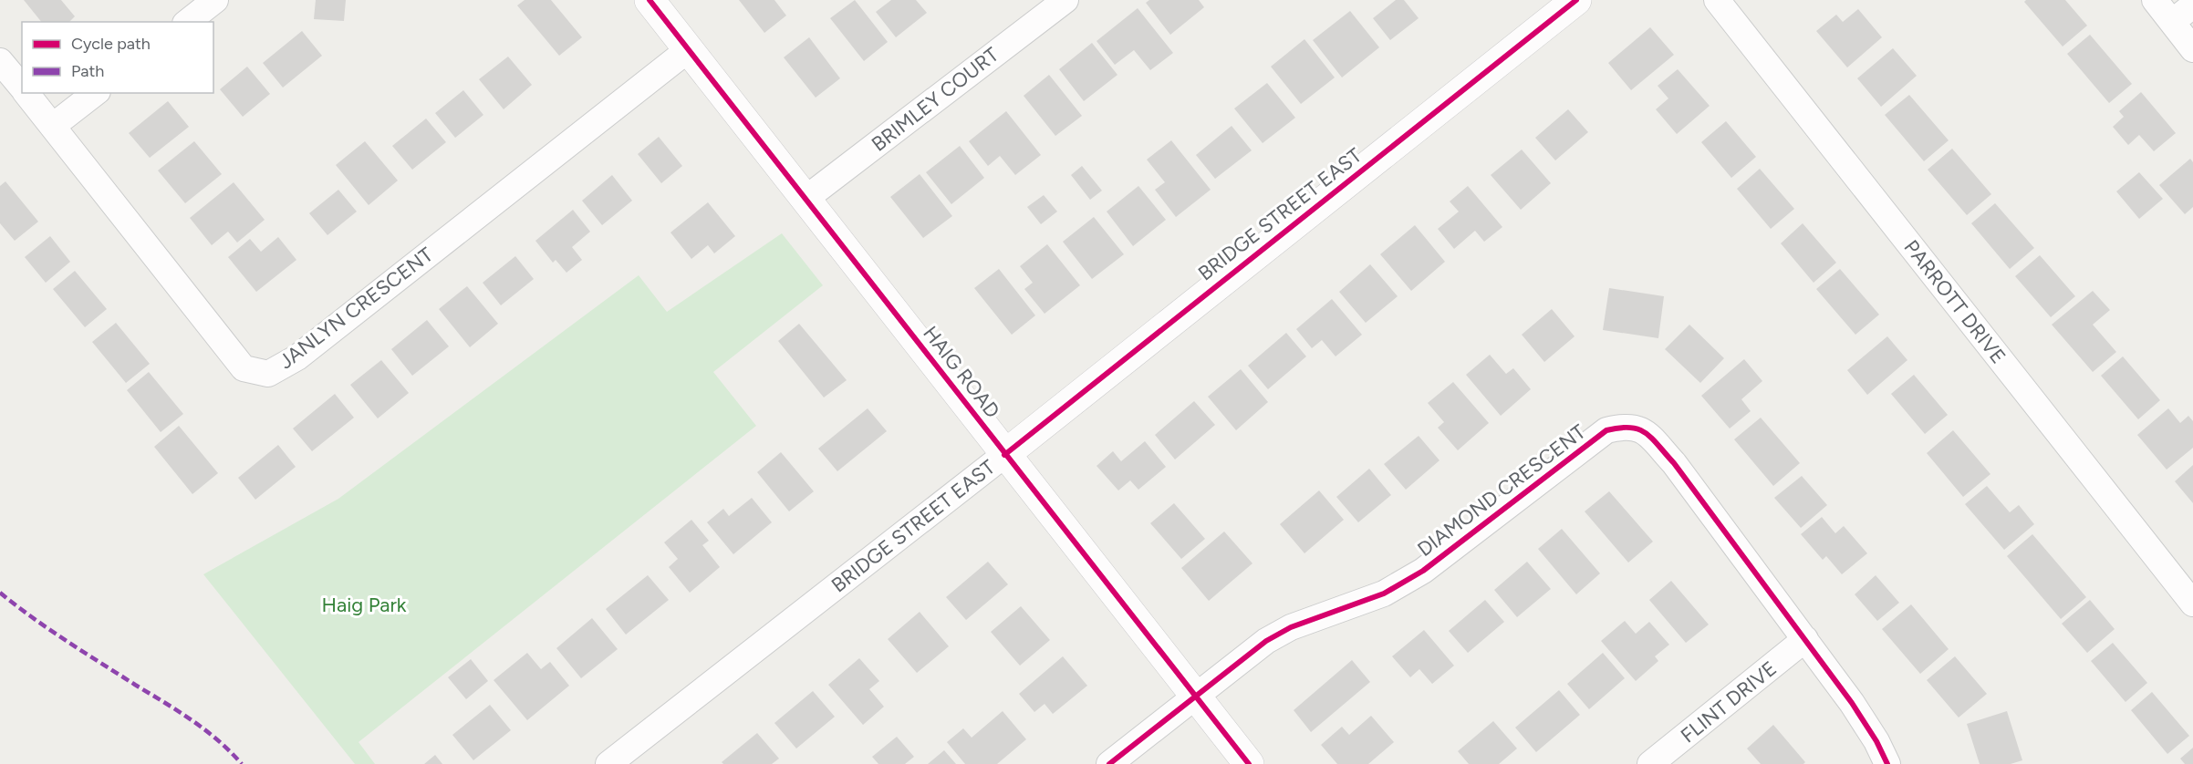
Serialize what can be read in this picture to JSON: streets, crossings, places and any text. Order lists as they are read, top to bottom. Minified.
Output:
{"streets":{"street":["BRIMLEY COURT","BRIDGE STREET EAST","PARROTT DRIVE","JANLYN CRESCENT","HAIG ROAD","DIAMOND CRESCENT","FLINT DRIVE"]},"crossings":[["BRIMLEY COURT","HAIG ROAD"],["BRIDGE STREET EAST","HAIG ROAD"],["JANLYN CRESCENT","HAIG ROAD"],["HAIG ROAD","DIAMOND CRESCENT"],["DIAMOND CRESCENT","FLINT DRIVE"]],"parks":["Haig Park"],"legend":["Cycle path","Path"]}
